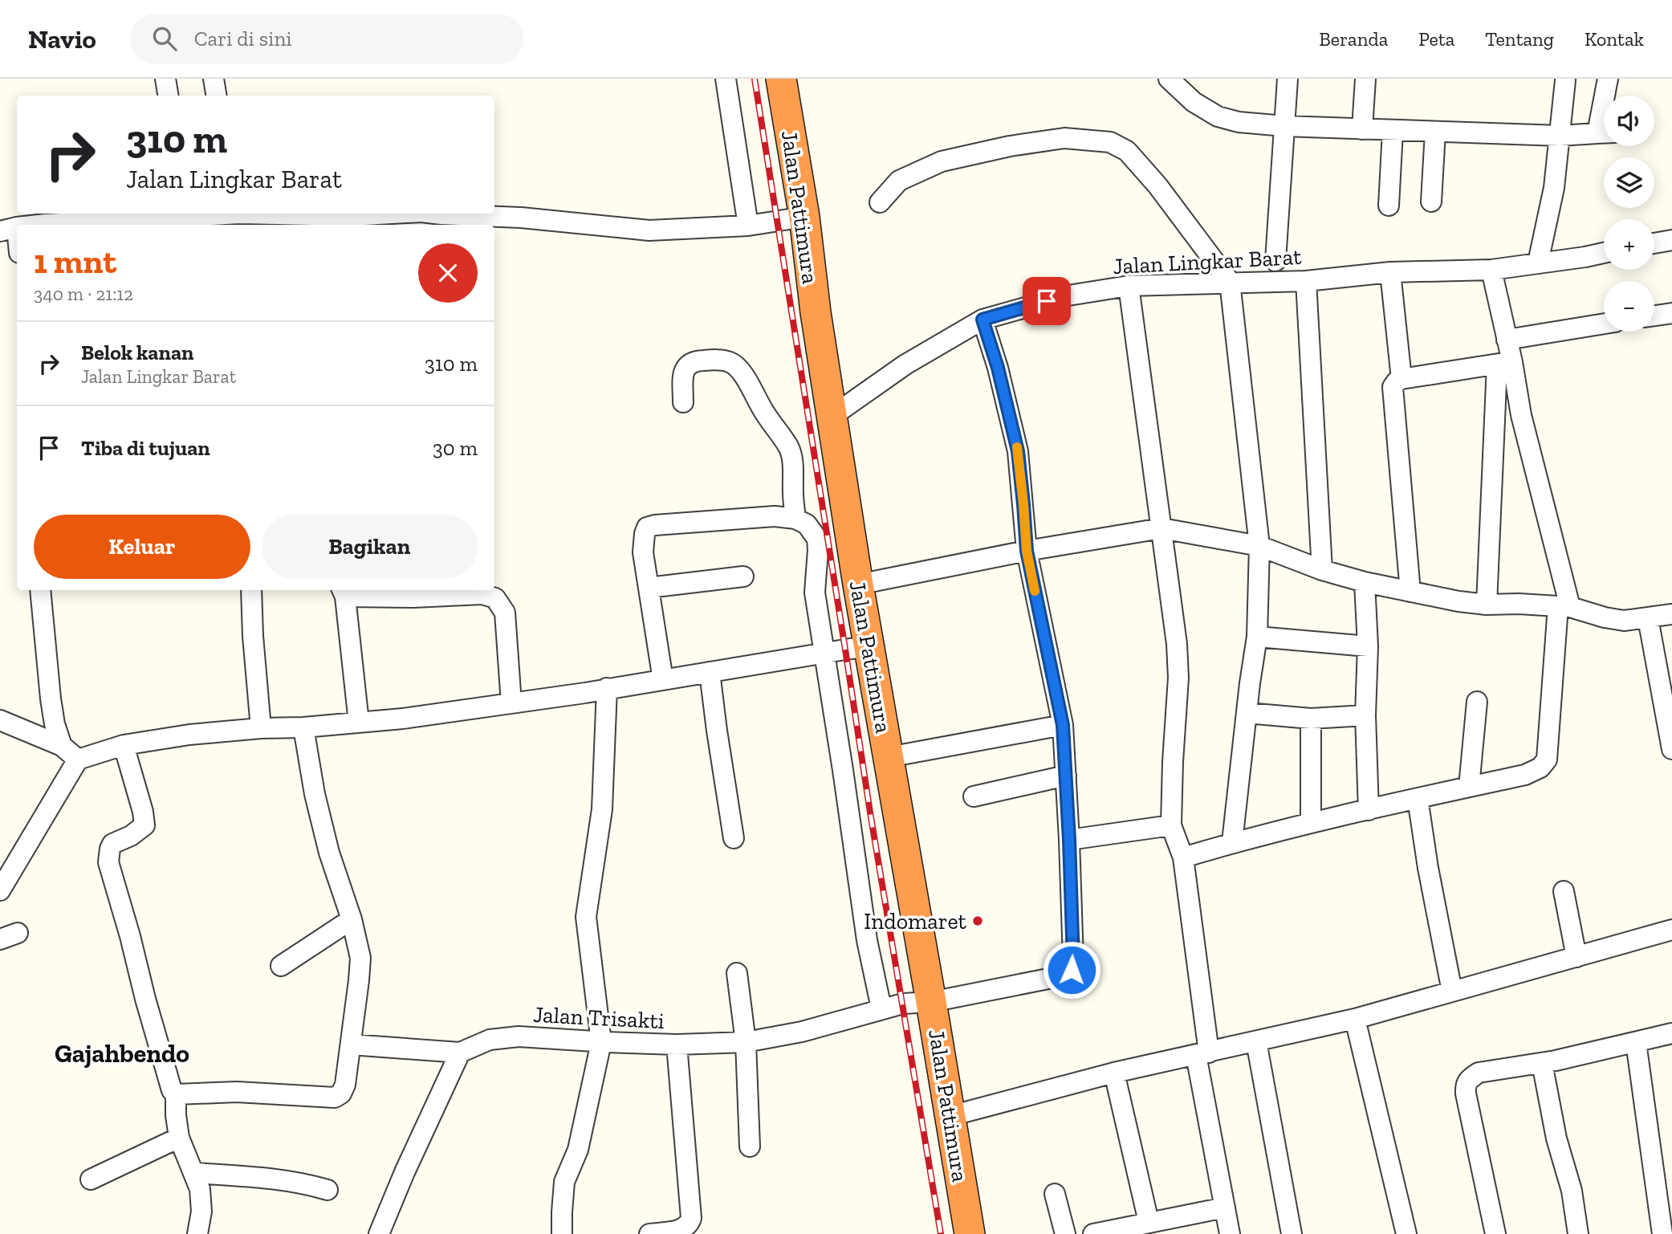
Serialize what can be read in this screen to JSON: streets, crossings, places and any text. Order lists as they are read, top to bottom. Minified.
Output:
{"streets":{"highway":["Jalan Pattimura"],"street":["Jalan Lingkar Barat","Jalan Trisakti"]},"crossings":[["Jalan Pattimura","Jalan Lingkar Barat"],["Jalan Pattimura","Jalan Trisakti"]],"districts":["Gajahbendo"],"places":["Indomaret"],"page":{"header":"Navio","search":"Cari di sini","nav":["Beranda","Peta","Tentang","Kontak"],"map_buttons":["+","−"],"turn":["310 m","Jalan Lingkar Barat"],"heading":["1 mnt","340 m · 21:12"],"list":[{"name":"Belok kanan","note":"Jalan Lingkar Barat","value":"310 m"},{"name":"Tiba di tujuan","value":"30 m"}],"buttons":["Keluar","Bagikan"]}}
